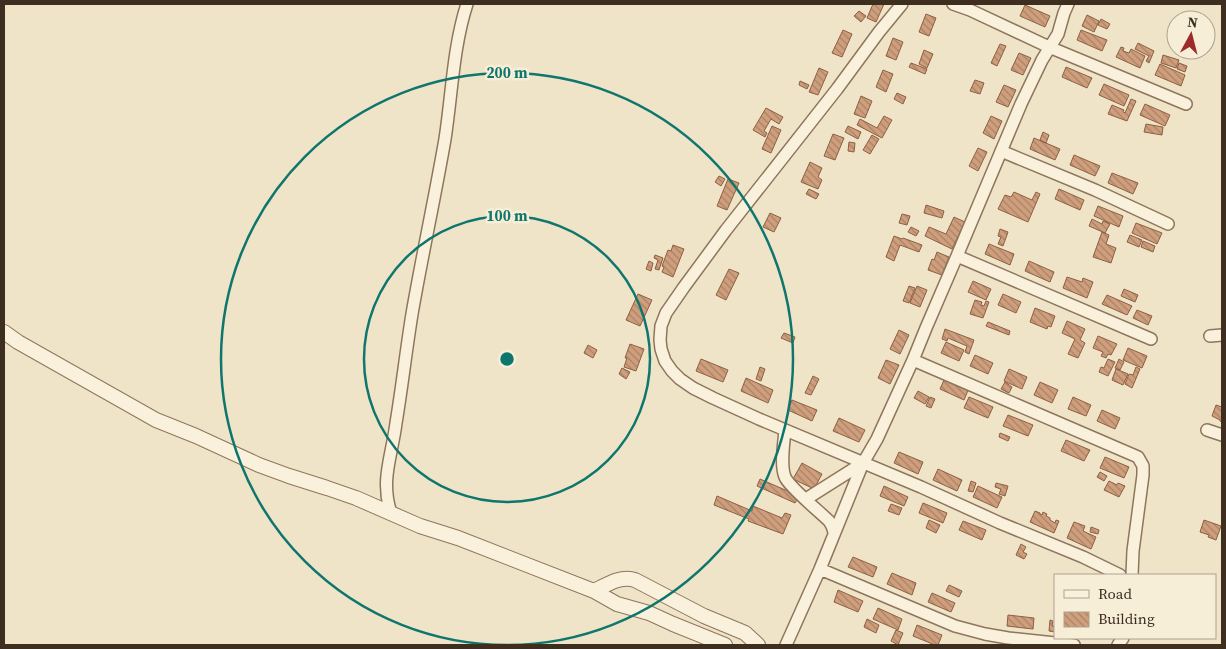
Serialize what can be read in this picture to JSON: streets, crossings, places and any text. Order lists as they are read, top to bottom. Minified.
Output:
{"legend":["Road","Building"],"north":"top","rings":["200 m","100 m"]}
